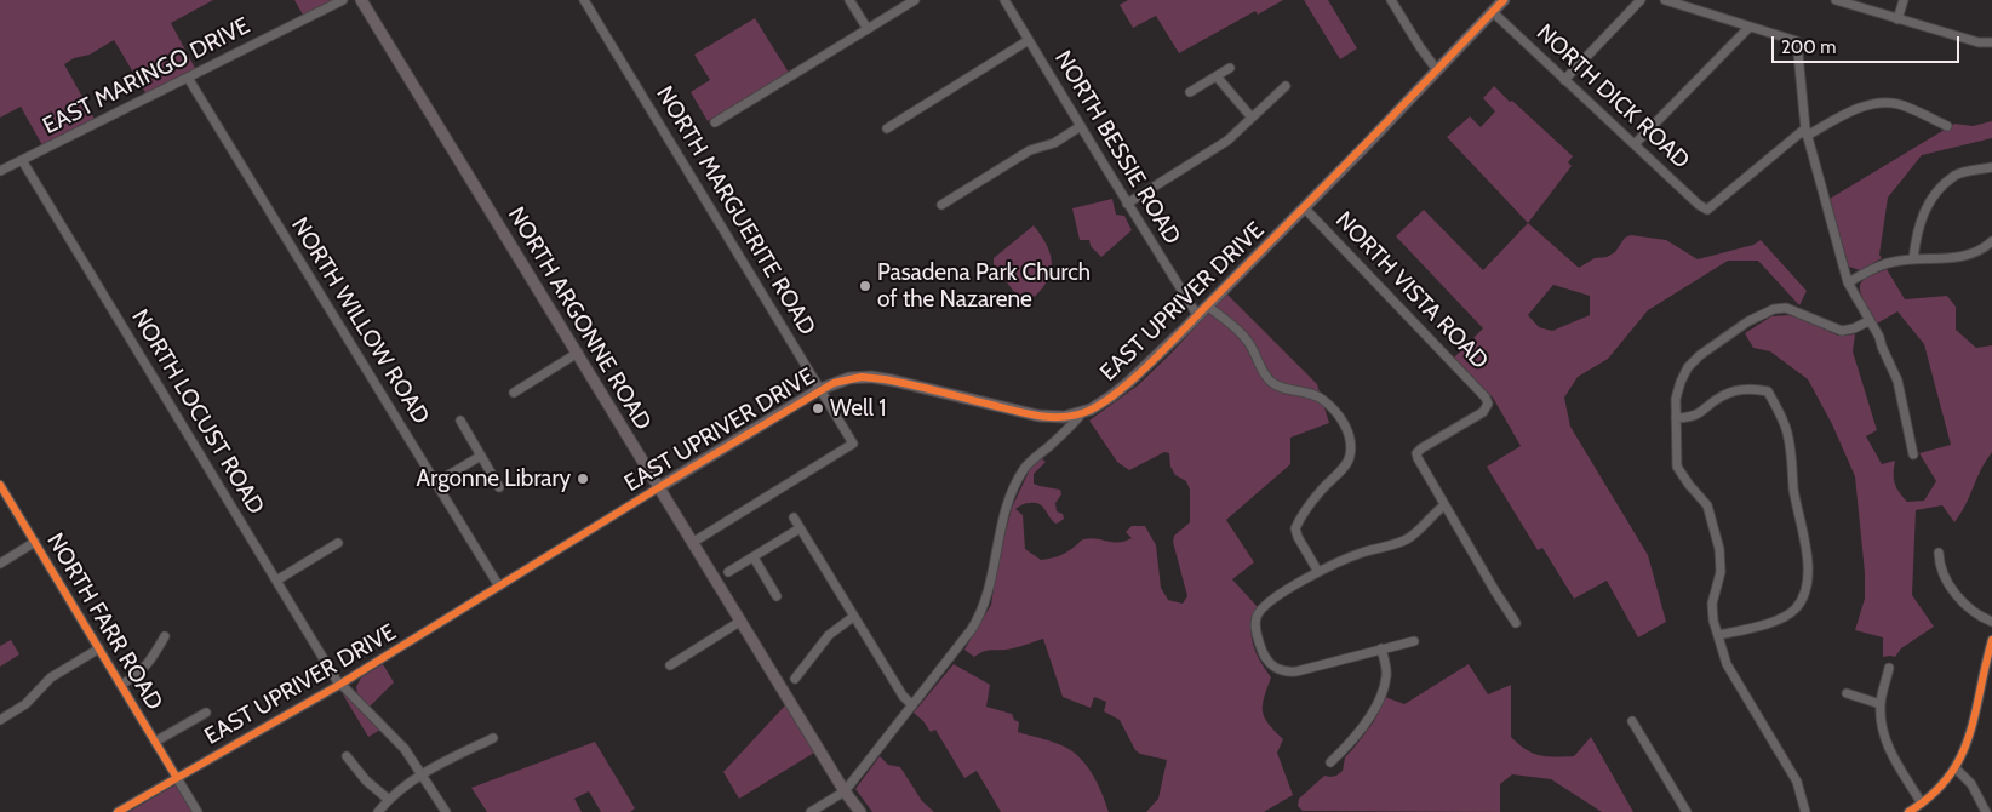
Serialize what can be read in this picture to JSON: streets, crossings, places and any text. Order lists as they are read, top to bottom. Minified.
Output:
{"streets":{"main road":["EAST UPRIVER DRIVE","NORTH ARGONNE ROAD"],"street":["EAST MARINGO DRIVE","NORTH DICK ROAD","NORTH BESSIE ROAD","NORTH MARGUERITE ROAD","NORTH VISTA ROAD","NORTH WILLOW ROAD","NORTH LOCUST ROAD","NORTH FARR ROAD"]},"crossings":[["EAST MARINGO DRIVE","NORTH WILLOW ROAD"],["EAST MARINGO DRIVE","NORTH LOCUST ROAD"],["NORTH DICK ROAD","EAST UPRIVER DRIVE"],["NORTH BESSIE ROAD","EAST UPRIVER DRIVE"],["NORTH MARGUERITE ROAD","EAST UPRIVER DRIVE"],["NORTH MARGUERITE ROAD","NORTH ARGONNE ROAD"],["NORTH VISTA ROAD","EAST UPRIVER DRIVE"],["EAST UPRIVER DRIVE","NORTH ARGONNE ROAD"],["EAST UPRIVER DRIVE","NORTH WILLOW ROAD"],["EAST UPRIVER DRIVE","NORTH LOCUST ROAD"],["EAST UPRIVER DRIVE","NORTH FARR ROAD"]],"places":["Pasadena Park Church of the Nazarene","Well 1","Argonne Library"],"scale_bar":"200 m"}
